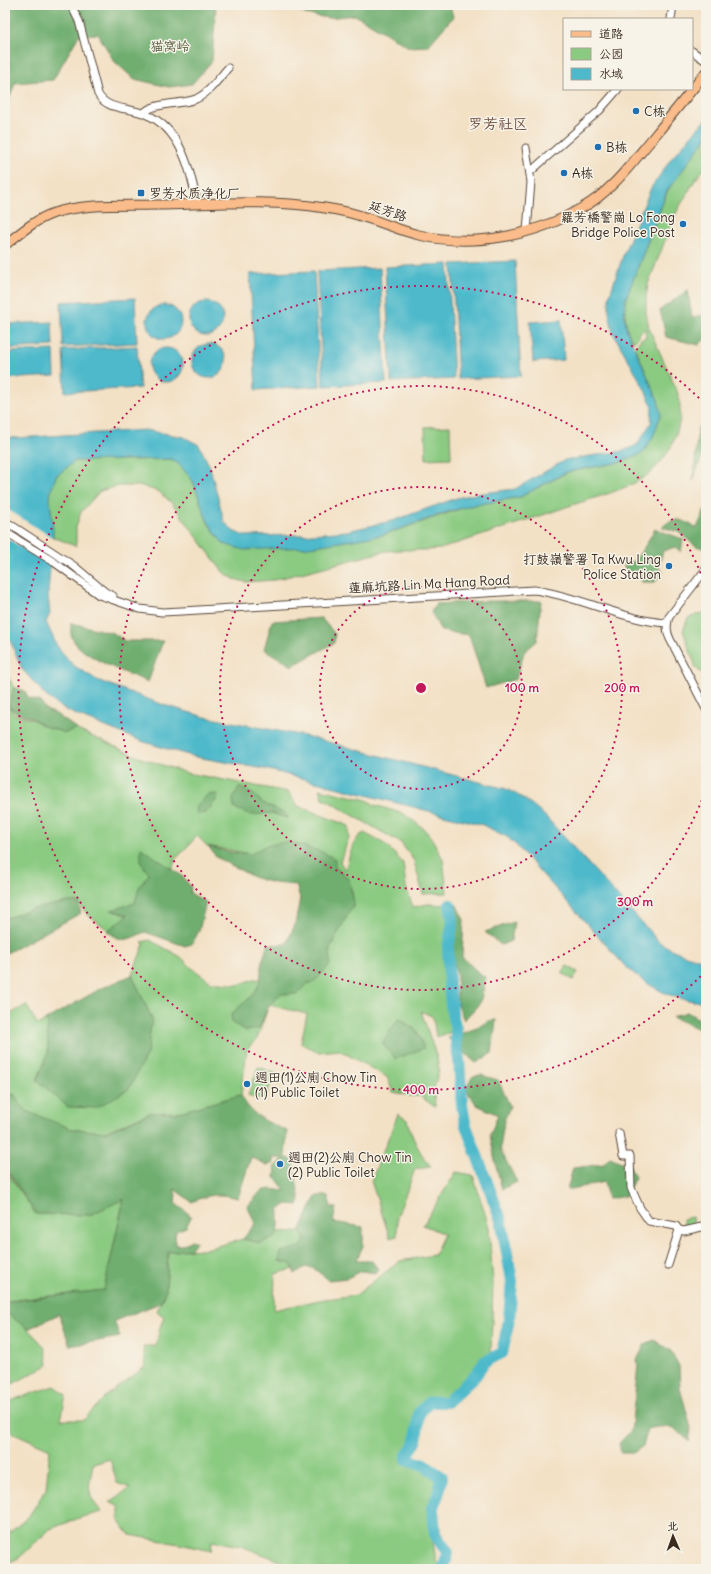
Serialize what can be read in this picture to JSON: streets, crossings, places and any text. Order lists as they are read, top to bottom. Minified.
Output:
{"streets":{"main road":["延芳路"],"street":["蓮麻坑路 Lin Ma Hang Road"]},"districts":["罗芳社区"],"parks":["猫窝岭"],"places":{"other":["C栋","B栋","A栋","羅芳橋警崗 Lo Fong Bridge Police Post","打鼓嶺警署 Ta Kwu Ling Police Station","週田(1)公廁 Chow Tin (1) Public Toilet","週田(2)公廁 Chow Tin (2) Public Toilet"],"transit":["罗芳水质净化厂"]},"legend":["道路","公园","水域"],"north":"top","rings":["100 m","200 m","300 m","400 m"]}
